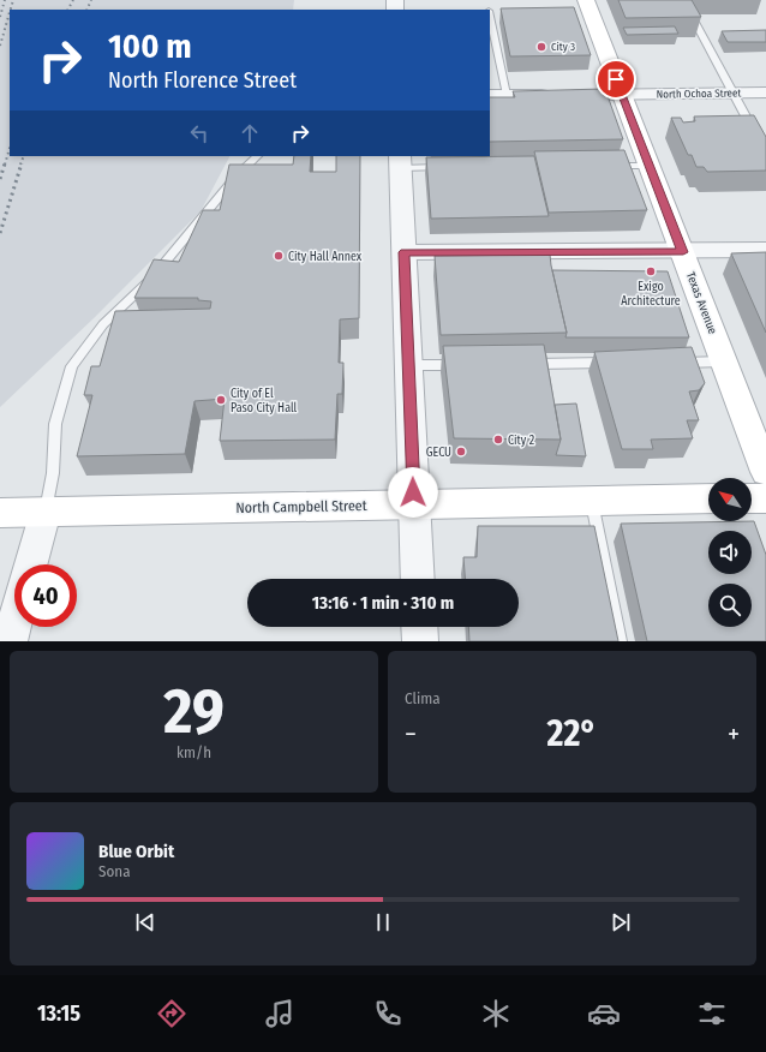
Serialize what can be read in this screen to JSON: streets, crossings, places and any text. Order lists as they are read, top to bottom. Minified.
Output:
{"streets":{"main road":["Texas Avenue","North Campbell Street"],"street":["North Ochoa Street"]},"crossings":[["North Ochoa Street","Texas Avenue"]],"places":["City 3","City Hall Annex","Exigo Architecture","City of El Paso City Hall","City 2","GECU"],"north":"top left","page":{"turn":["100 m","North Florence Street"],"limit":"40","trip":"13:16 · 1 min · 310 m","tile":[["29","km/h"],"Clima"],"heat":["−","22°","+"],"song":["Blue Orbit","Sona"],"tabs":"13:15"}}
